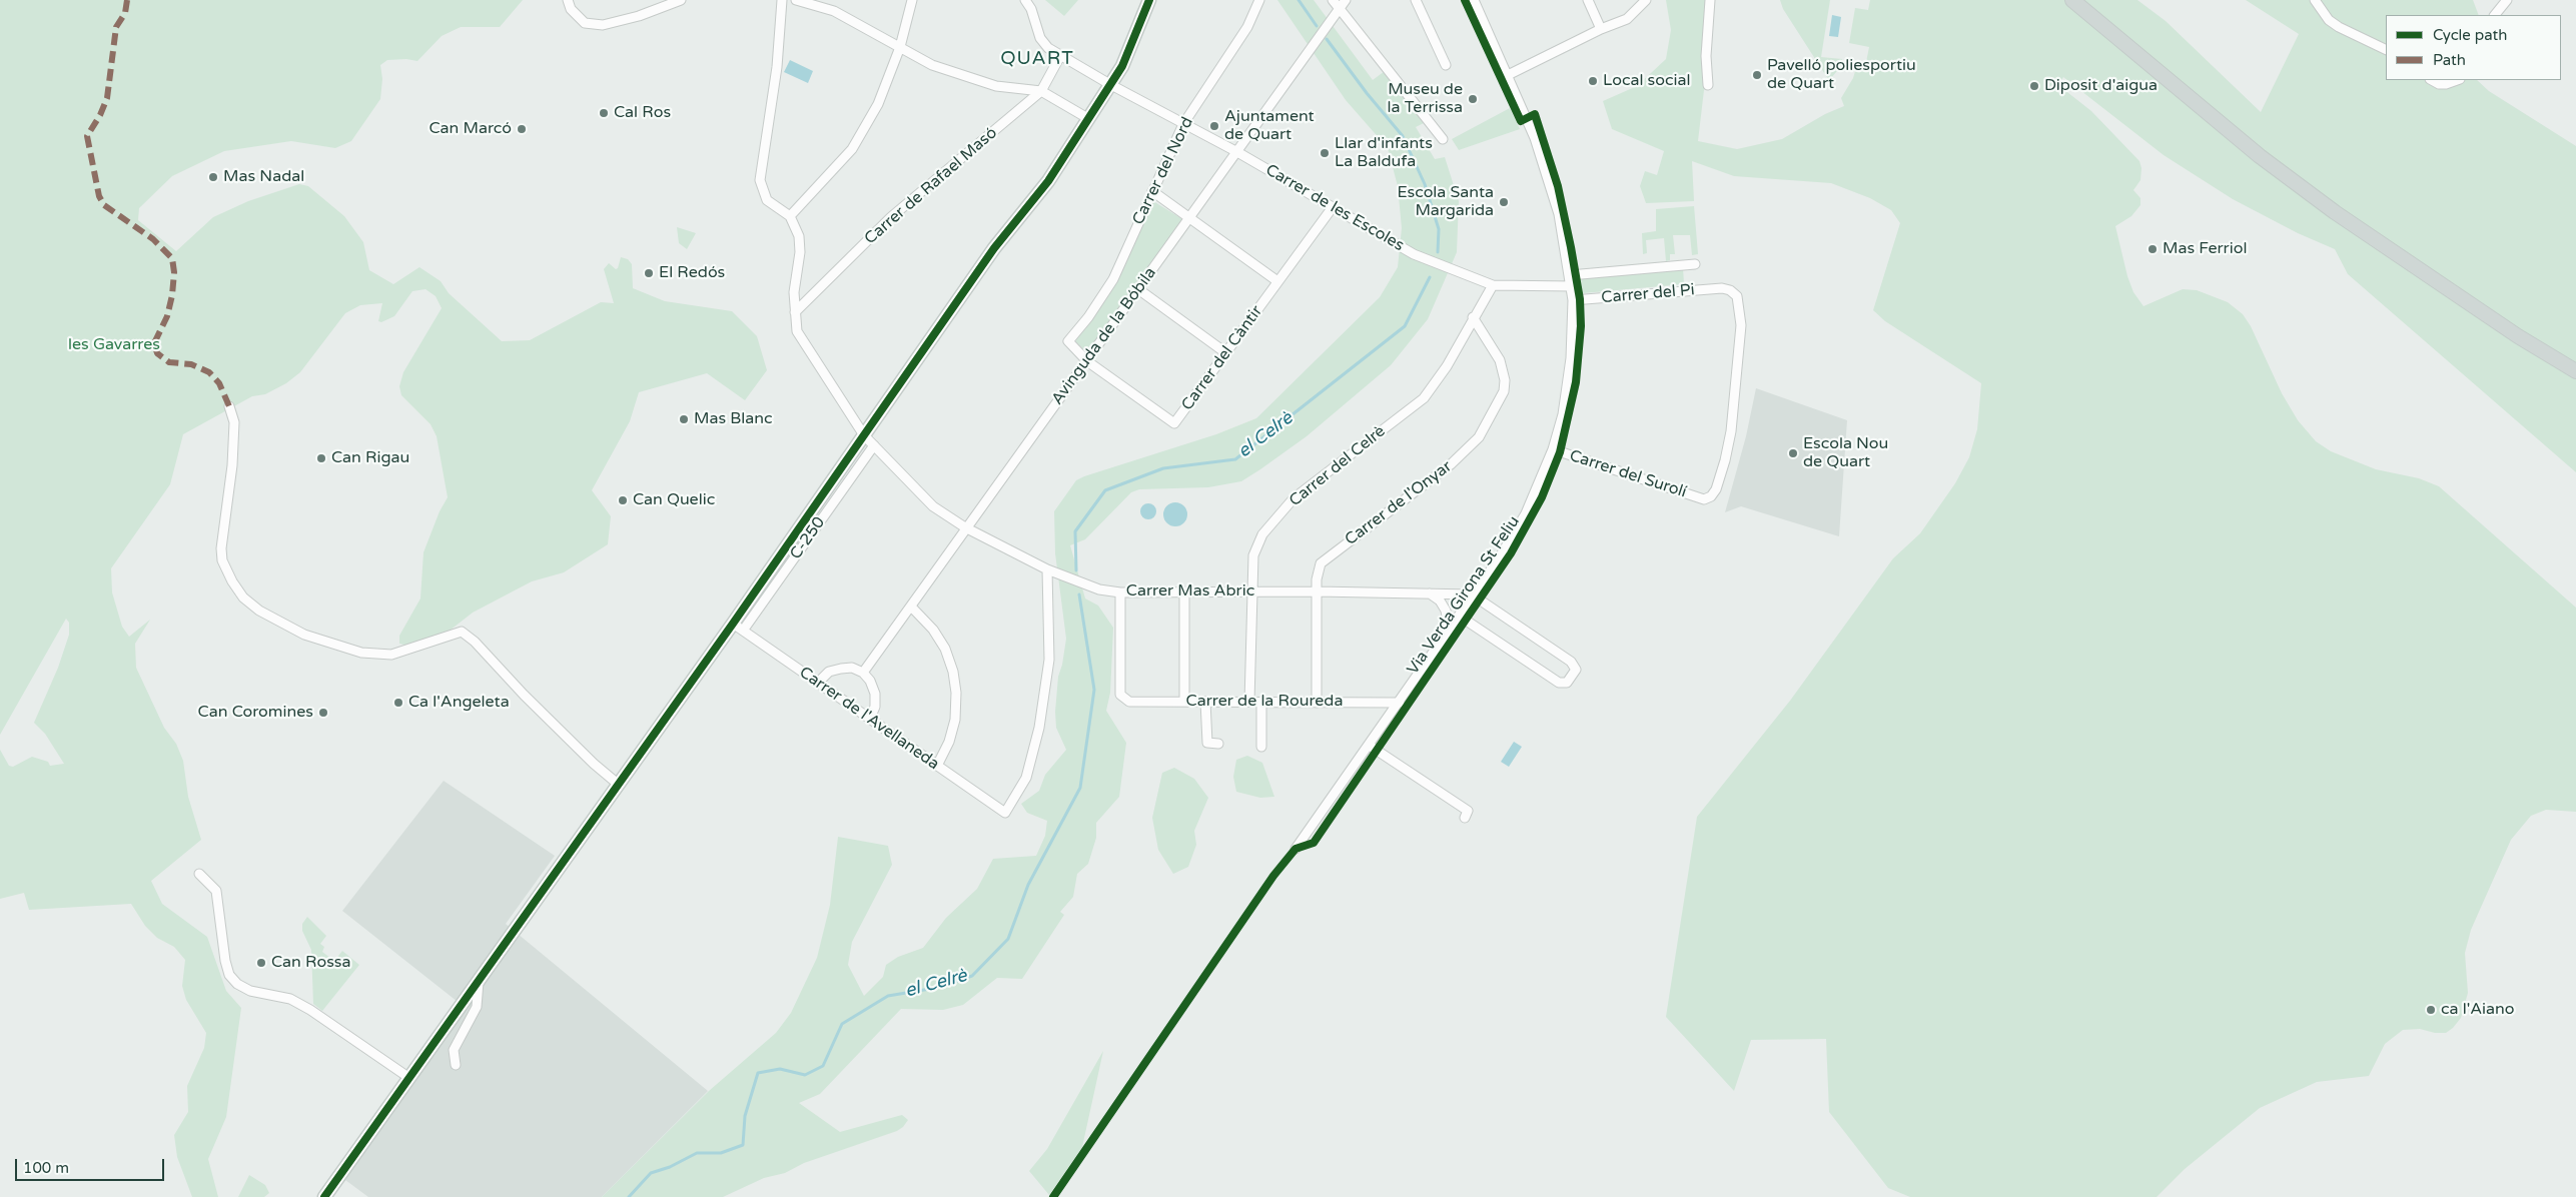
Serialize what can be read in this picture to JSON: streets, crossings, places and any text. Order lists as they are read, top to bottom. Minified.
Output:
{"streets":{"main road":["C-250"],"street":["Carrer del Nord","Carrer de Rafael Masó","Carrer de les Escoles","Carrer del Pi","Avinguda de la Bóbila","Carrer del Càntir","Carrer del Celrè","Carrer del Surolí","Carrer de l'Onyar","Carrer Mas Abric","Carrer de la Roureda","Carrer de l'Avellaneda"],"cycle path":["Via Verda Girona St Feliu"]},"crossings":[["Carrer del Nord","Carrer de les Escoles"],["Carrer del Nord","Avinguda de la Bóbila"],["Carrer del Nord","Carrer del Càntir"],["Carrer de Rafael Masó","Carrer de les Escoles"],["Carrer de Rafael Masó","Carrer Mas Abric"],["Carrer de les Escoles","Avinguda de la Bóbila"],["Carrer de les Escoles","Carrer del Càntir"],["Carrer de les Escoles","Carrer del Celrè"],["Carrer de les Escoles","C-250"],["Carrer del Pi","Carrer del Surolí"],["Avinguda de la Bóbila","Carrer del Càntir"],["Avinguda de la Bóbila","Carrer Mas Abric"],["Carrer del Celrè","Carrer de l'Onyar"],["Carrer del Celrè","Carrer Mas Abric"],["Carrer del Celrè","Carrer de la Roureda"],["Carrer de l'Onyar","Carrer Mas Abric"],["Carrer de l'Onyar","Carrer de la Roureda"],["C-250","Carrer Mas Abric"],["C-250","Carrer de l'Avellaneda"],["Carrer Mas Abric","Carrer de la Roureda"],["Carrer Mas Abric","Carrer de l'Avellaneda"]],"districts":["QUART"],"water":["el Celrè"],"parks":["les Gavarres"],"places":["Pavelló poliesportiu de Quart","Local social","Diposit d'aigua","Museu de la Terrissa","Cal Ros","Ajuntament de Quart","Can Marcó","Llar d'infants La Baldufa","Mas Nadal","Escola Santa Margarida","Mas Ferriol","El Redós","Mas Blanc","Escola Nou de Quart","Can Rigau","Can Quelic","Ca l'Angeleta","Can Coromines","Can Rossa","ca l'Aiano"],"legend":["Cycle path","Path"],"scale_bar":"100 m"}
